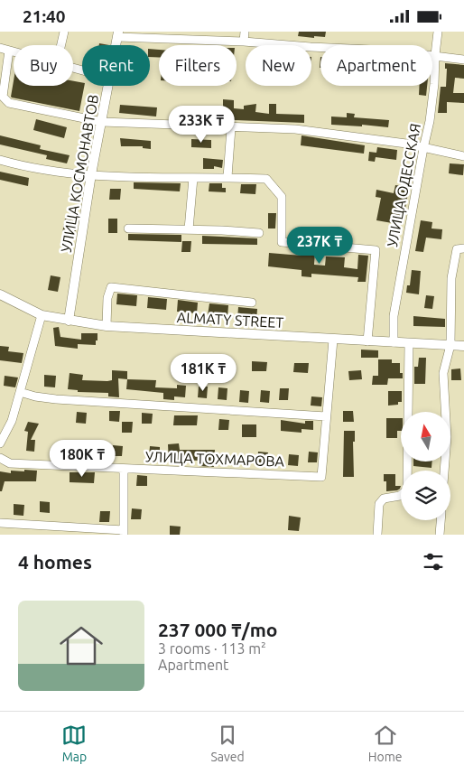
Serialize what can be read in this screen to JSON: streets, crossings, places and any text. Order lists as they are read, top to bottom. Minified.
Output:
{"streets":{"main road":["УЛИЦА КОСМОНАВТОВ","ALMATY STREET"],"street":["УЛИЦА ОДЕССКАЯ","УЛИЦА ТОХМАРОВА"]},"crossings":[["УЛИЦА КОСМОНАВТОВ","ALMATY STREET"],["УЛИЦА ОДЕССКАЯ","ALMATY STREET"]],"north":"top","page":{"status":"21:40","chip":["Buy","Rent","Filters","New","Apartment"],"price":["233K ₸","237K ₸","181K ₸","180K ₸"],"heading":"4 homes","list":[{"name":"237 000 ₸/mo","note":"3 rooms · 113 m² · Apartment"}],"tabs":["Map","Saved","Home"]}}
